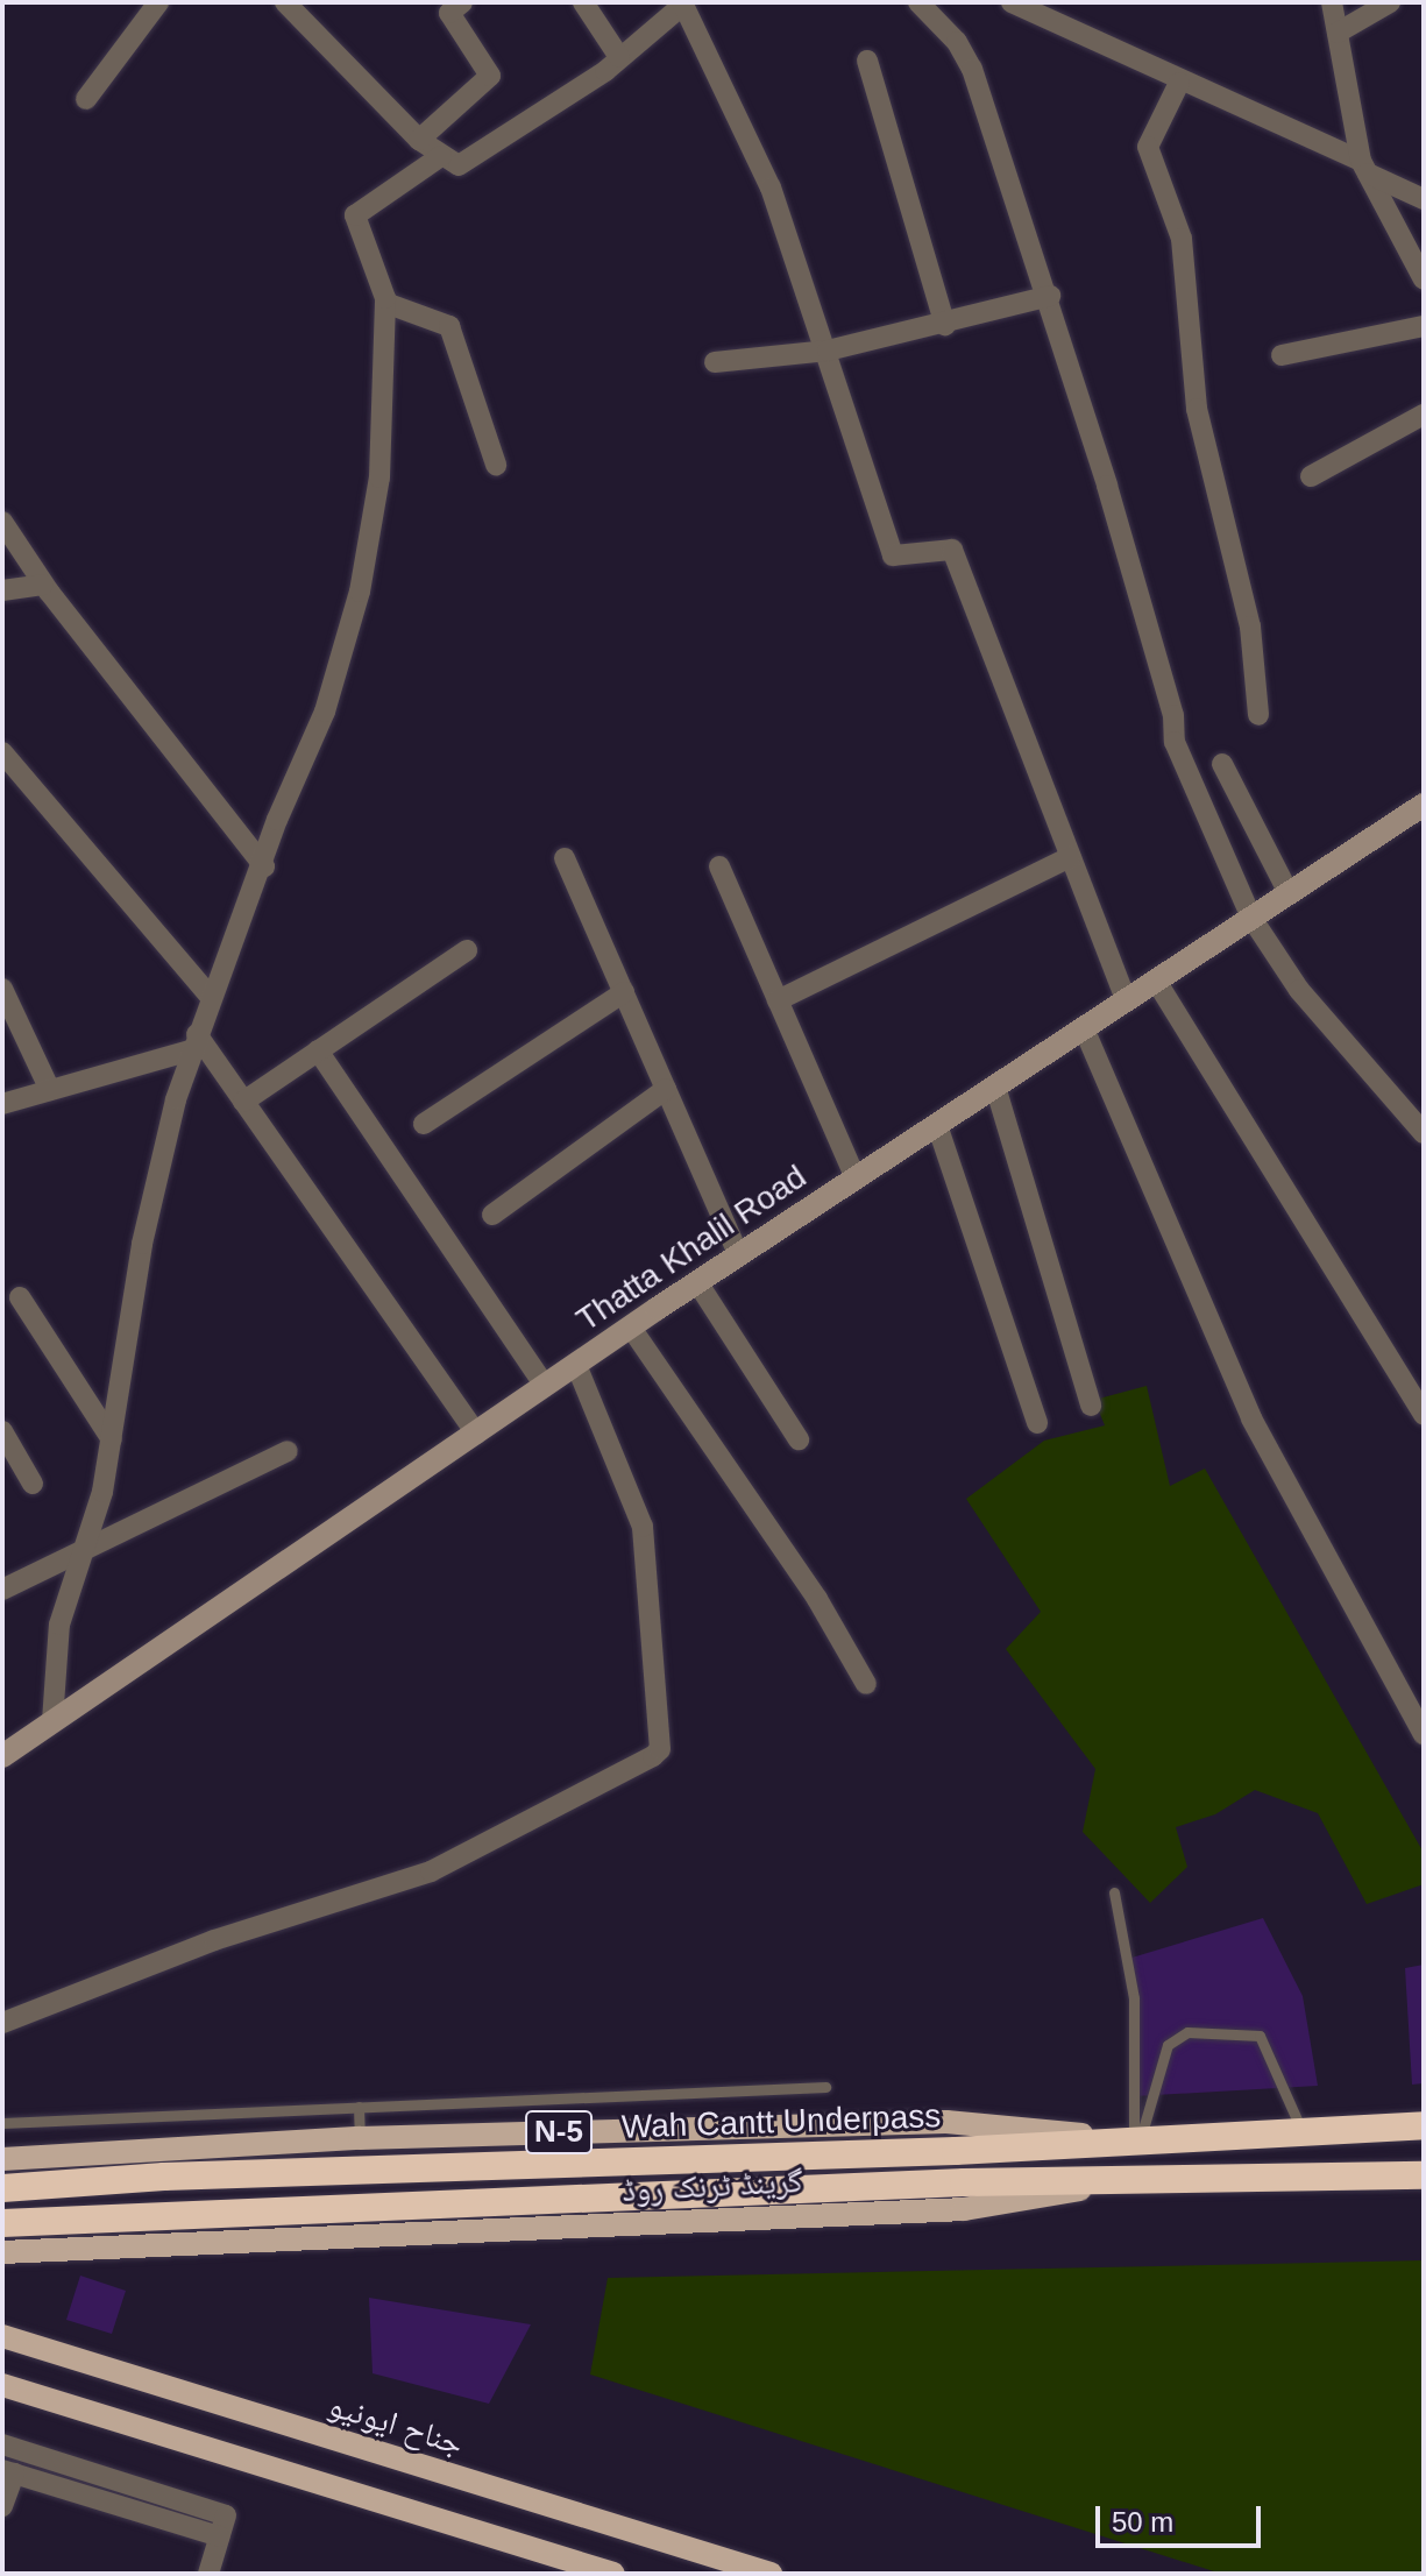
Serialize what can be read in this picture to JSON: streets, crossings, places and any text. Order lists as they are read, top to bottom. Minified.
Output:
{"streets":{"highway":["Wah Cantt Underpass","N-5","گرینڈ ٹرنک روڈ"],"main road":["جناح ایونیو"],"street":["Thatta Khalil Road"]},"crossings":[["Wah Cantt Underpass","گرینڈ ٹرنک روڈ"]],"scale_bar":"50 m"}
